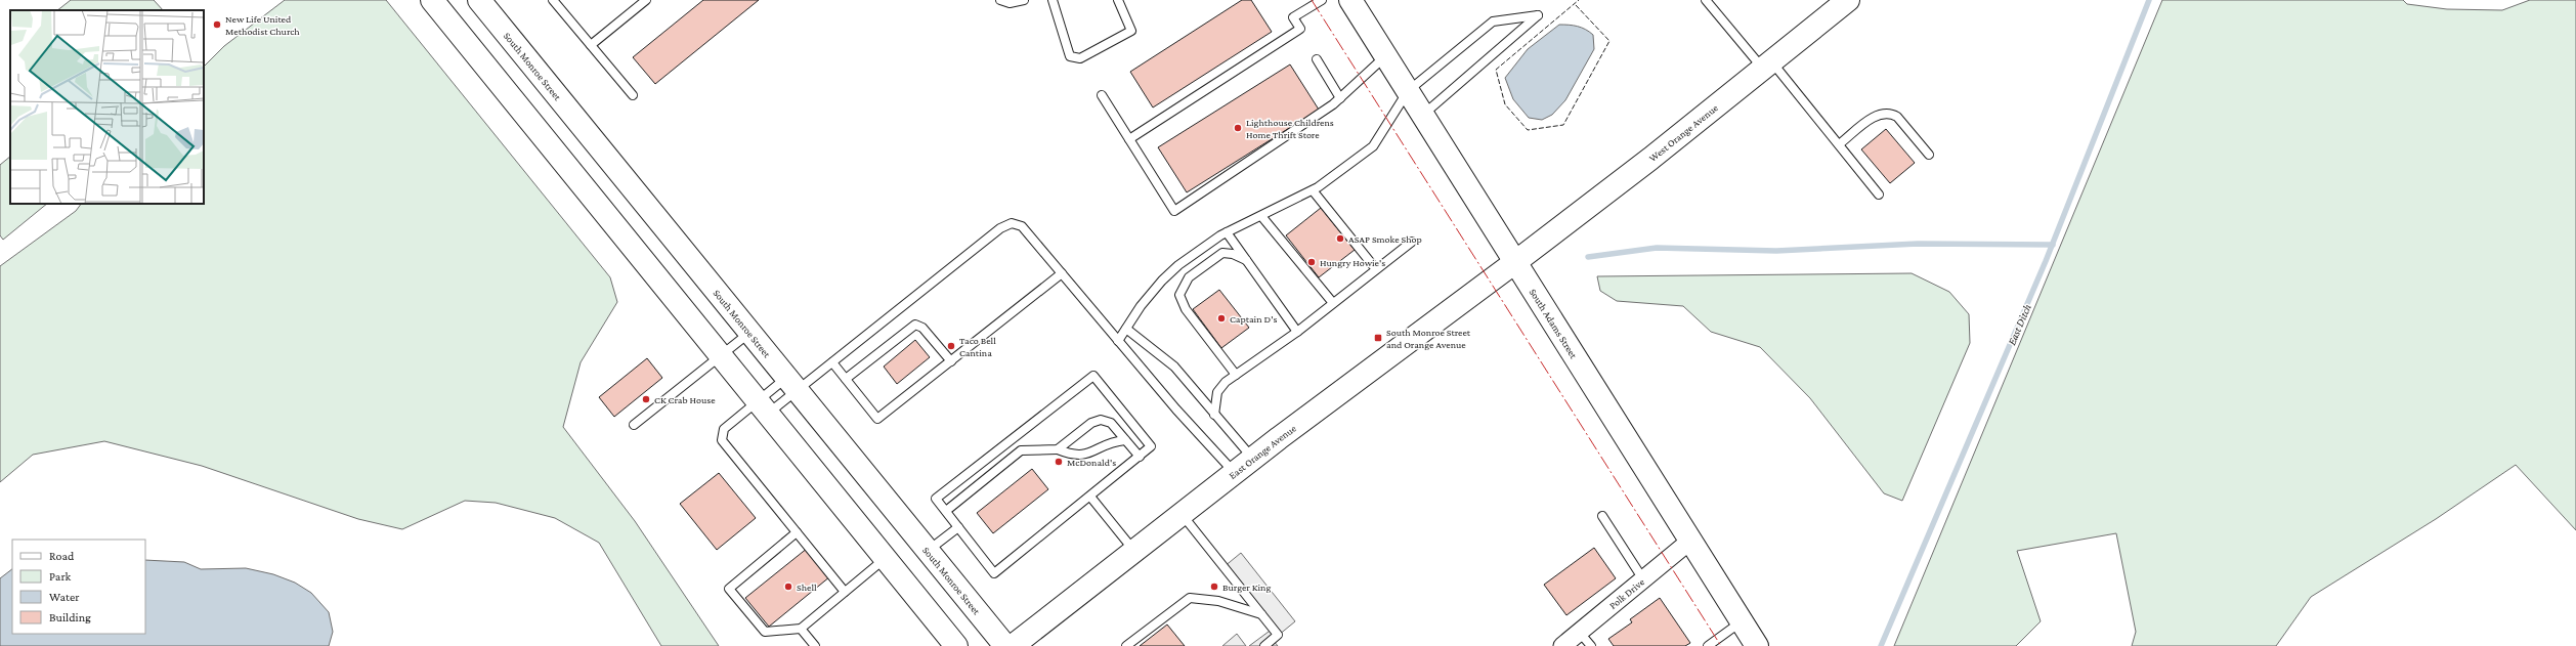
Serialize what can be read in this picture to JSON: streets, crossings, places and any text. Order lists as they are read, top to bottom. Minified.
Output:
{"streets":{"main road":["South Monroe Street","West Orange Avenue","South Adams Street","East Orange Avenue"],"street":["Polk Drive"]},"crossings":[["West Orange Avenue","South Adams Street"],["West Orange Avenue","East Orange Avenue"],["South Adams Street","East Orange Avenue"],["South Adams Street","Polk Drive"]],"water":["East Ditch"],"places":{"other":["New Life United Methodist Church","Lighthouse Childrens Home Thrift Store","ASAP Smoke Shop","Hungry Howie's","Captain D's","Taco Bell Cantina","CK Crab House","McDonald's","Shell","Burger King"],"transit":["South Monroe Street and Orange Avenue"]},"legend":["Road","Park","Water","Building"]}
